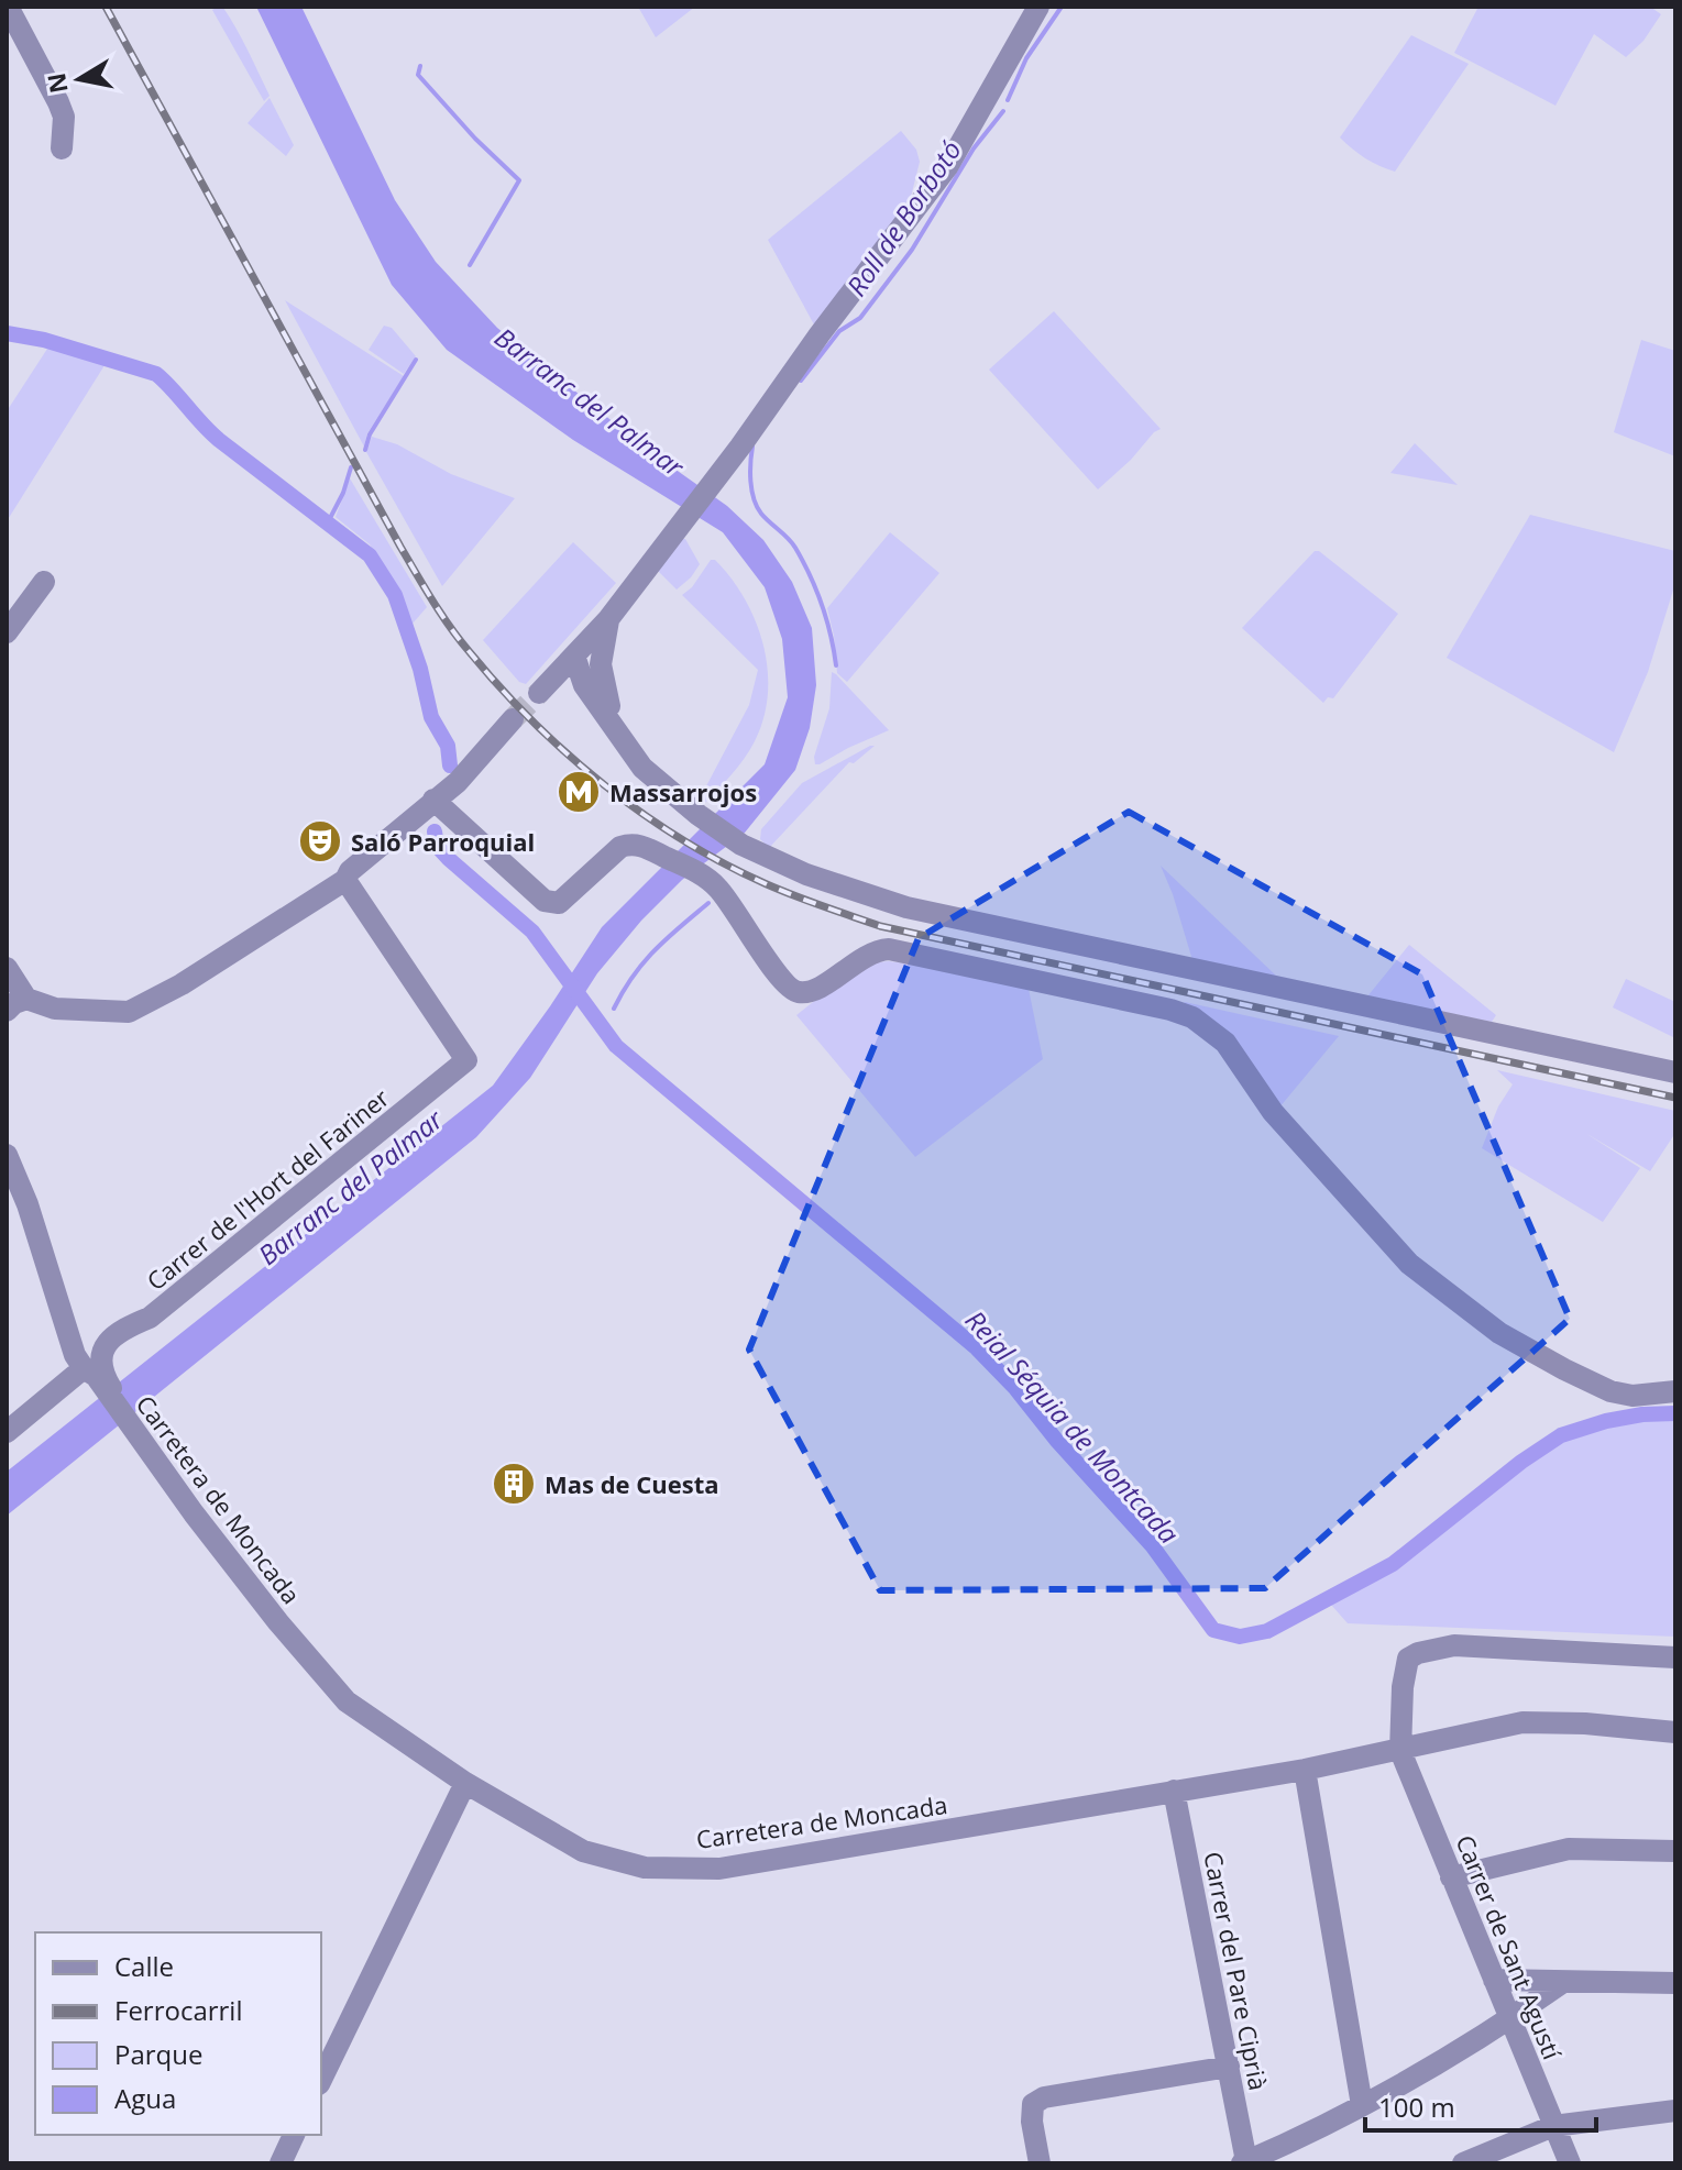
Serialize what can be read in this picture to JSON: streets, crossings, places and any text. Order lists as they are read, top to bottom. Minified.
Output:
{"streets":{"street":["Carrer de l'Hort del Fariner","Carretera de Moncada","Carrer de Sant Agustí","Carrer del Pare Ciprià"]},"crossings":[["Carrer de l'Hort del Fariner","Carretera de Moncada"],["Carretera de Moncada","Carrer de Sant Agustí"],["Carretera de Moncada","Carrer del Pare Ciprià"]],"water":["Roll de Borbotó","Barranc del Palmar","Reial Séquia de Montcada"],"places":{"metro station":["Massarrojos"],"theatre":["Saló Parroquial"],"building":["Mas de Cuesta"]},"legend":["Calle","Ferrocarril","Parque","Agua"],"scale_bar":"100 m","north":"left"}
